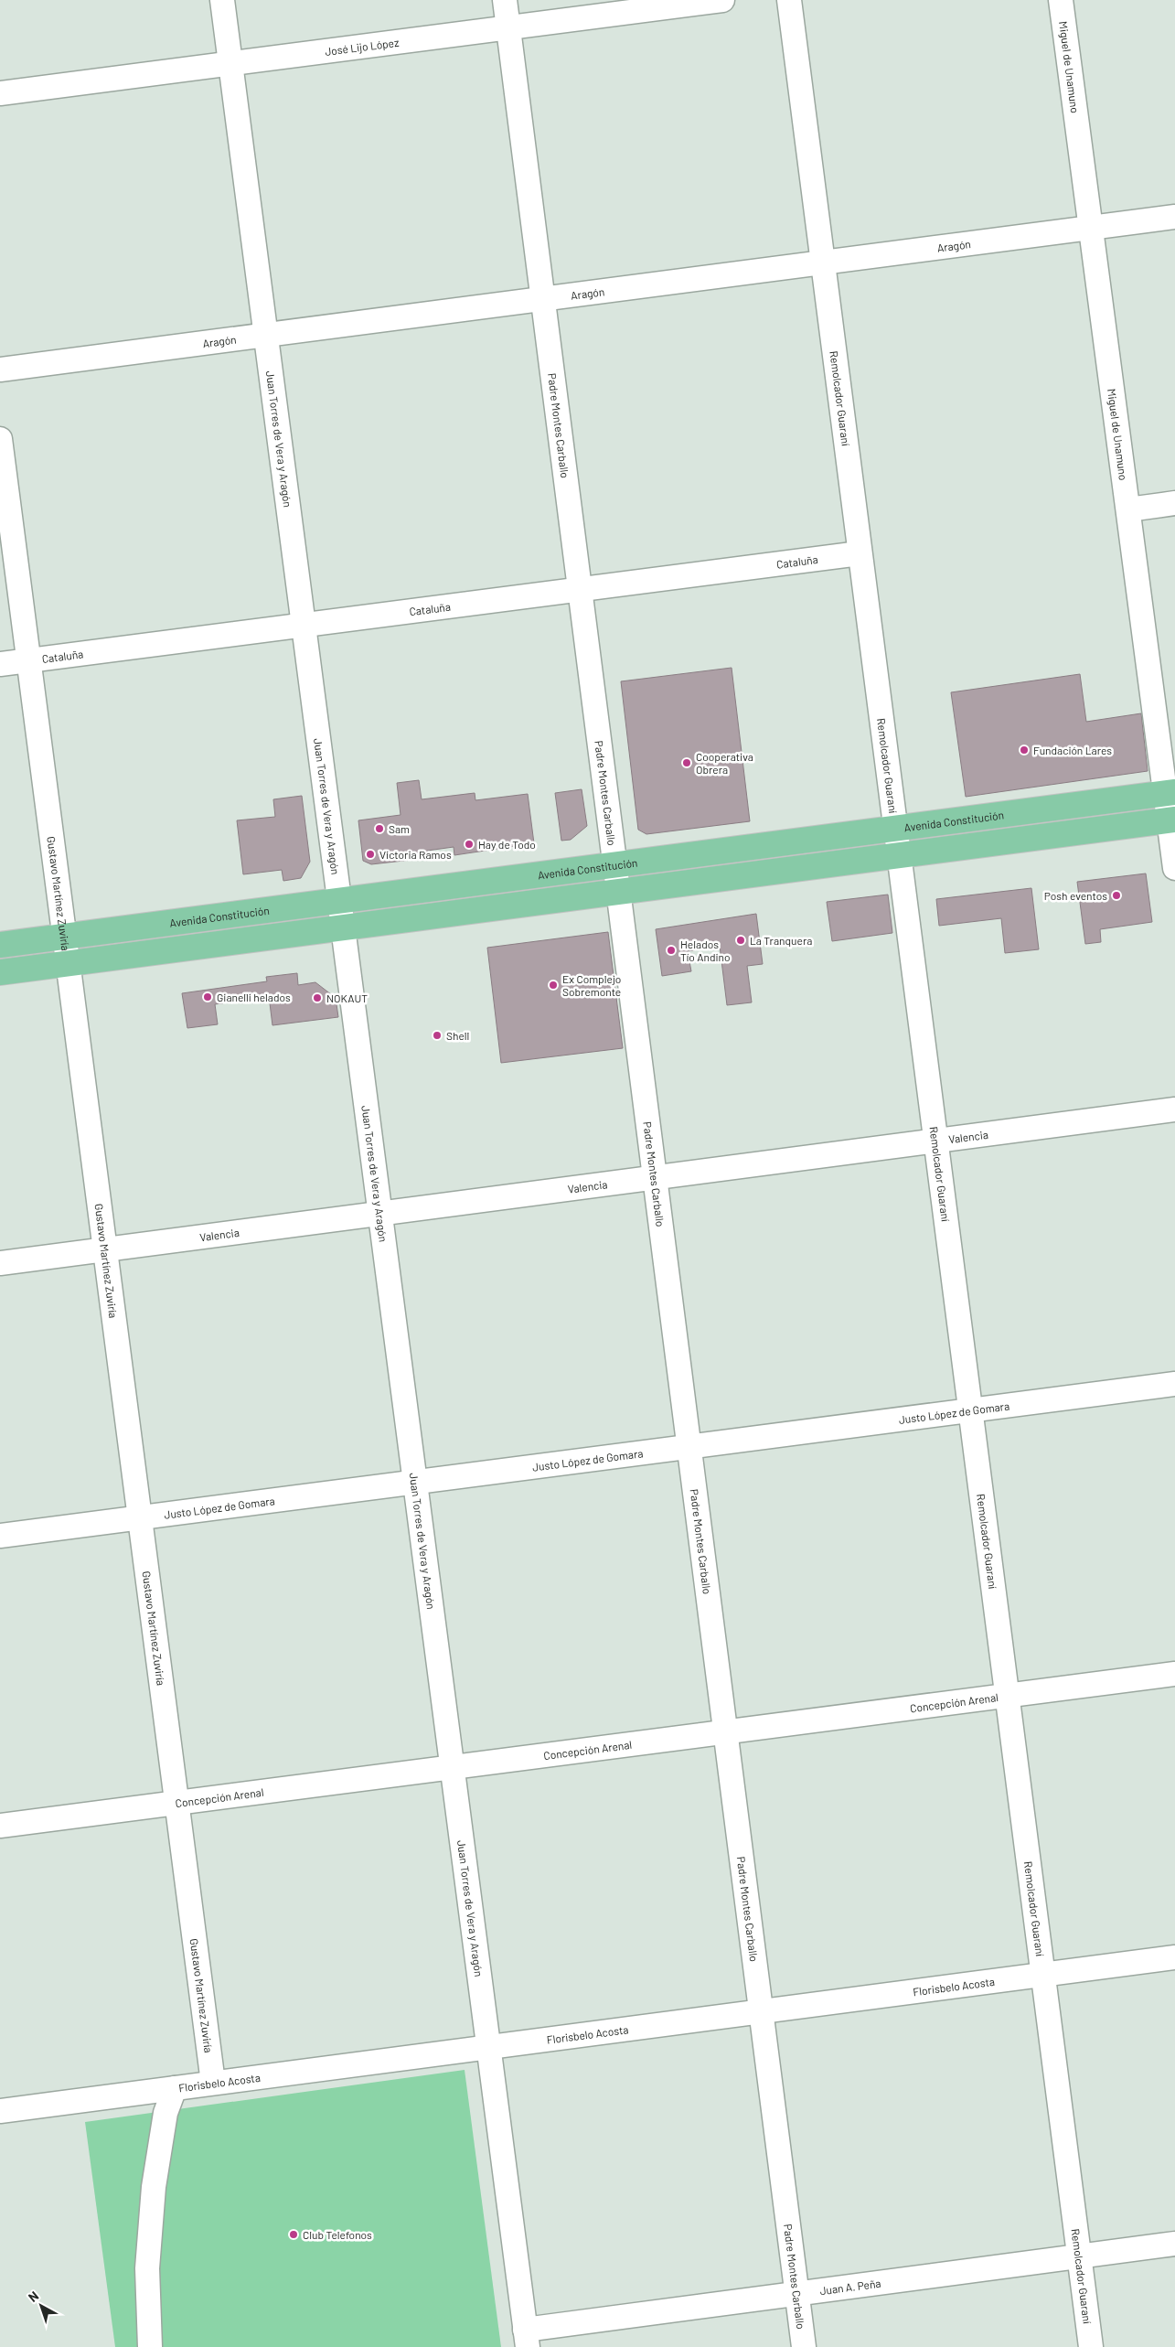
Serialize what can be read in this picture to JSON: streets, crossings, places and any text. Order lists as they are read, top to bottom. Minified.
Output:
{"streets":{"main road":["Avenida Constitución"],"street":["José Lijo López","Miguel de Unamuno","Aragón","Remolcador Guaraní","Padre Montes Carballo","Juan Torres de Vera y Aragón","Cataluña","Gustavo Martínez Zuviría","Valencia","Justo López de Gomara","Concepción Arenal","Florisbelo Acosta","Juan A. Peña"]},"crossings":[["José Lijo López","Padre Montes Carballo"],["José Lijo López","Juan Torres de Vera y Aragón"],["Miguel de Unamuno","Aragón"],["Miguel de Unamuno","Avenida Constitución"],["Aragón","Remolcador Guaraní"],["Aragón","Padre Montes Carballo"],["Aragón","Juan Torres de Vera y Aragón"],["Remolcador Guaraní","Cataluña"],["Remolcador Guaraní","Avenida Constitución"],["Remolcador Guaraní","Valencia"],["Remolcador Guaraní","Justo López de Gomara"],["Remolcador Guaraní","Concepción Arenal"],["Remolcador Guaraní","Florisbelo Acosta"],["Remolcador Guaraní","Juan A. Peña"],["Padre Montes Carballo","Cataluña"],["Padre Montes Carballo","Avenida Constitución"],["Padre Montes Carballo","Valencia"],["Padre Montes Carballo","Justo López de Gomara"],["Padre Montes Carballo","Concepción Arenal"],["Padre Montes Carballo","Florisbelo Acosta"],["Padre Montes Carballo","Juan A. Peña"],["Juan Torres de Vera y Aragón","Cataluña"],["Juan Torres de Vera y Aragón","Avenida Constitución"],["Juan Torres de Vera y Aragón","Valencia"],["Juan Torres de Vera y Aragón","Justo López de Gomara"],["Juan Torres de Vera y Aragón","Concepción Arenal"],["Juan Torres de Vera y Aragón","Florisbelo Acosta"],["Juan Torres de Vera y Aragón","Juan A. Peña"],["Cataluña","Gustavo Martínez Zuviría"],["Avenida Constitución","Gustavo Martínez Zuviría"],["Gustavo Martínez Zuviría","Valencia"],["Gustavo Martínez Zuviría","Justo López de Gomara"],["Gustavo Martínez Zuviría","Concepción Arenal"],["Gustavo Martínez Zuviría","Florisbelo Acosta"]],"places":["Fundación Lares","Cooperativa Obrera","Sam","Hay de Todo","Victoria Ramos","Posh eventos","La Tranquera","Helados Tío Andino","Ex Complejo Sobremonte","Gianelli helados","NOKAUT","Shell","Club Telefonos"],"north":"top left"}
